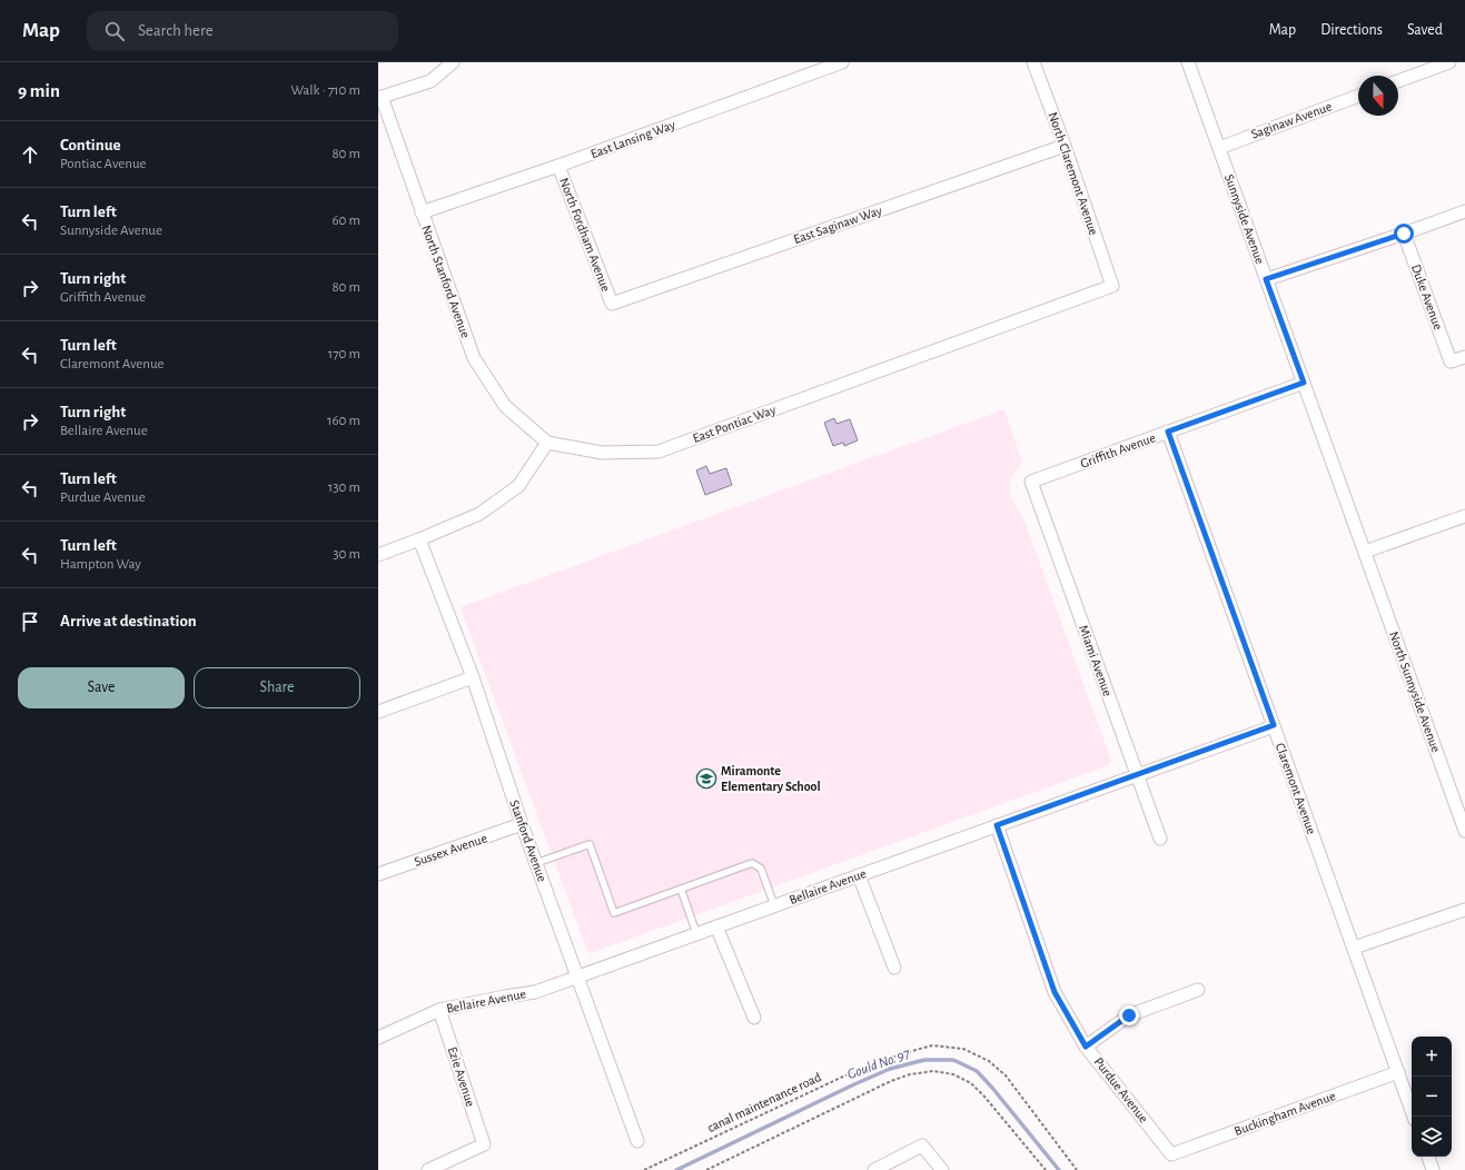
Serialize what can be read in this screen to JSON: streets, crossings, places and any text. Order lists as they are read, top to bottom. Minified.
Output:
{"streets":{"street":["Saginaw Avenue","East Lansing Way","North Claremont Avenue","Sunnyside Avenue","East Saginaw Way","North Fordham Avenue","North Stanford Avenue","Duke Avenue","East Pontiac Way","Griffith Avenue","Miami Avenue","North Sunnyside Avenue","Claremont Avenue","Stanford Avenue","Sussex Avenue","Bellaire Avenue","Ezie Avenue","Purdue Avenue","Buckingham Avenue"],"path":["canal maintenance road"]},"crossings":[["Saginaw Avenue","Sunnyside Avenue"],["East Lansing Way","North Fordham Avenue"],["East Lansing Way","North Stanford Avenue"],["North Claremont Avenue","East Saginaw Way"],["North Claremont Avenue","East Pontiac Way"],["Sunnyside Avenue","Griffith Avenue"],["Sunnyside Avenue","North Sunnyside Avenue"],["East Saginaw Way","North Fordham Avenue"],["North Stanford Avenue","East Pontiac Way"],["Griffith Avenue","Miami Avenue"],["Griffith Avenue","Claremont Avenue"],["Miami Avenue","Bellaire Avenue"],["Claremont Avenue","Bellaire Avenue"],["Claremont Avenue","Buckingham Avenue"],["Stanford Avenue","Sussex Avenue"],["Stanford Avenue","Bellaire Avenue"],["Bellaire Avenue","Ezie Avenue"],["Bellaire Avenue","Purdue Avenue"],["Purdue Avenue","Buckingham Avenue"]],"water":["Gould No. 97"],"places":{"school or university":["Miramonte Elementary School"]},"north":"bottom","page":{"header":"Map","search":"Search here","nav":["Map","Directions","Saved"],"heading":["9 min","Walk · 710 m"],"list":[["Continue","Pontiac Avenue","80 m"],["Turn left","Sunnyside Avenue","60 m"],["Turn right","Griffith Avenue","80 m"],["Turn left","Claremont Avenue","170 m"],["Turn right","Bellaire Avenue","160 m"],["Turn left","Purdue Avenue","130 m"],["Turn left","Hampton Way","30 m"],"Arrive at destination"],"buttons":["Save","Share"],"map_buttons":["+","−"]}}
